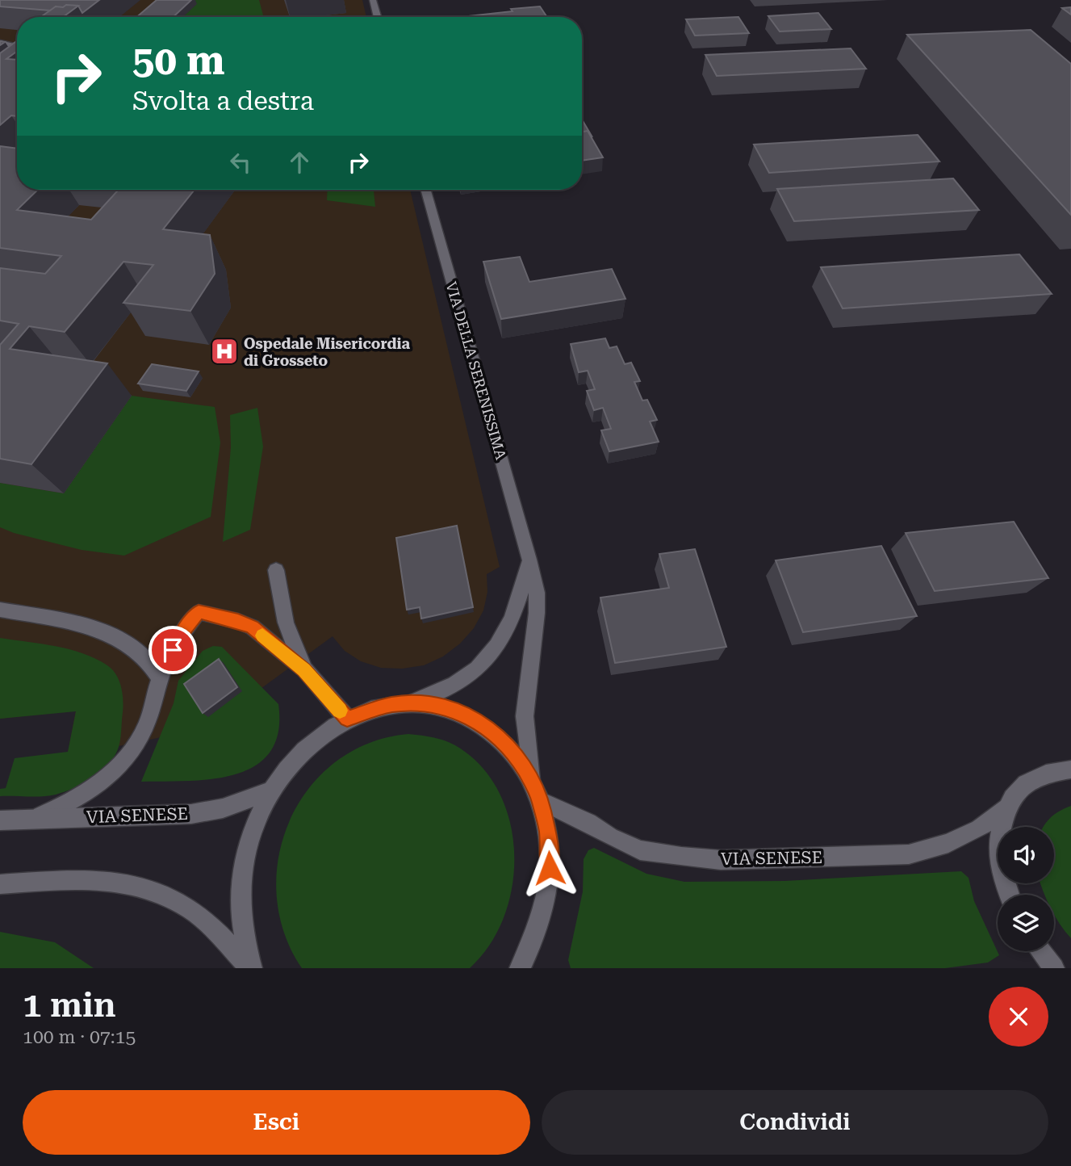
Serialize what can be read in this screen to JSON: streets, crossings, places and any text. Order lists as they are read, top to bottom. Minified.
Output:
{"streets":{"main road":["VIA DELLA SERENISSIMA","VIA SENESE"]},"crossings":[["VIA DELLA SERENISSIMA","VIA SENESE"]],"places":{"hospital":["Ospedale Misericordia di Grosseto"]},"page":{"turn":["50 m","Svolta a destra"],"heading":["1 min","100 m · 07:15"],"buttons":["Esci","Condividi"]}}
